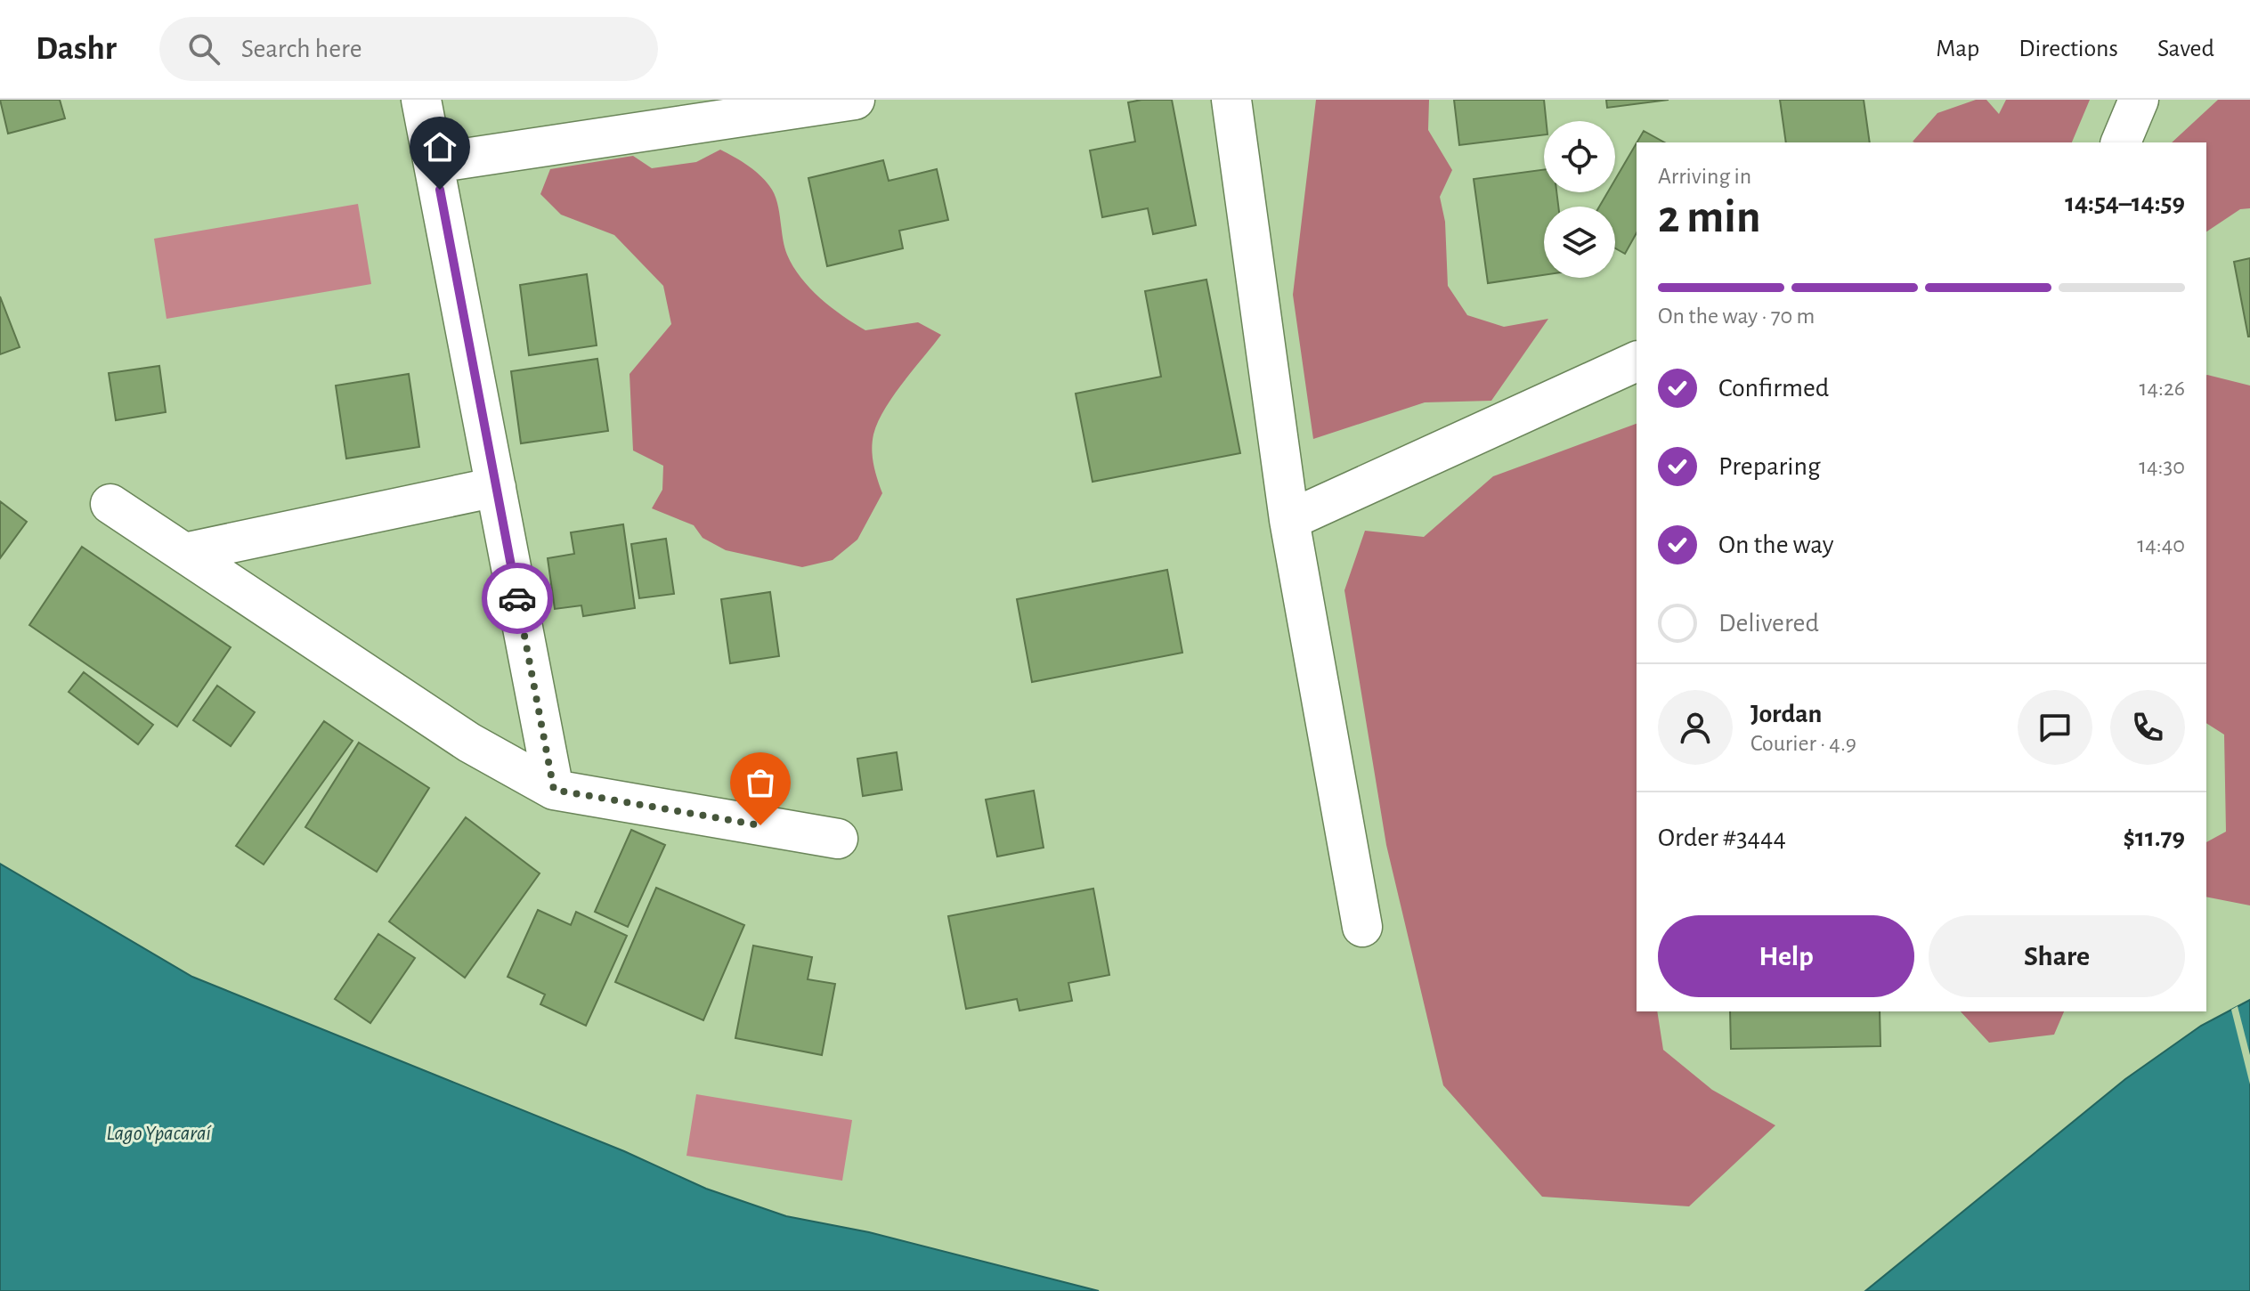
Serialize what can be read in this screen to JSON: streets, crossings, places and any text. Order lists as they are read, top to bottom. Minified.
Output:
{"water":["Lago Ypacaraí"],"page":{"header":"Dashr","search":"Search here","nav":["Map","Directions","Saved"],"heading":["2 min","Arriving in","14:54–14:59"],"panel":["Jordan","Courier · 4.9","Order #3444","$11.79"],"bar":"On the way · 70 m","list":[["Confirmed","14:26"],["Preparing","14:30"],["On the way","14:40"],"Delivered"],"buttons":["Help","Share"]}}
